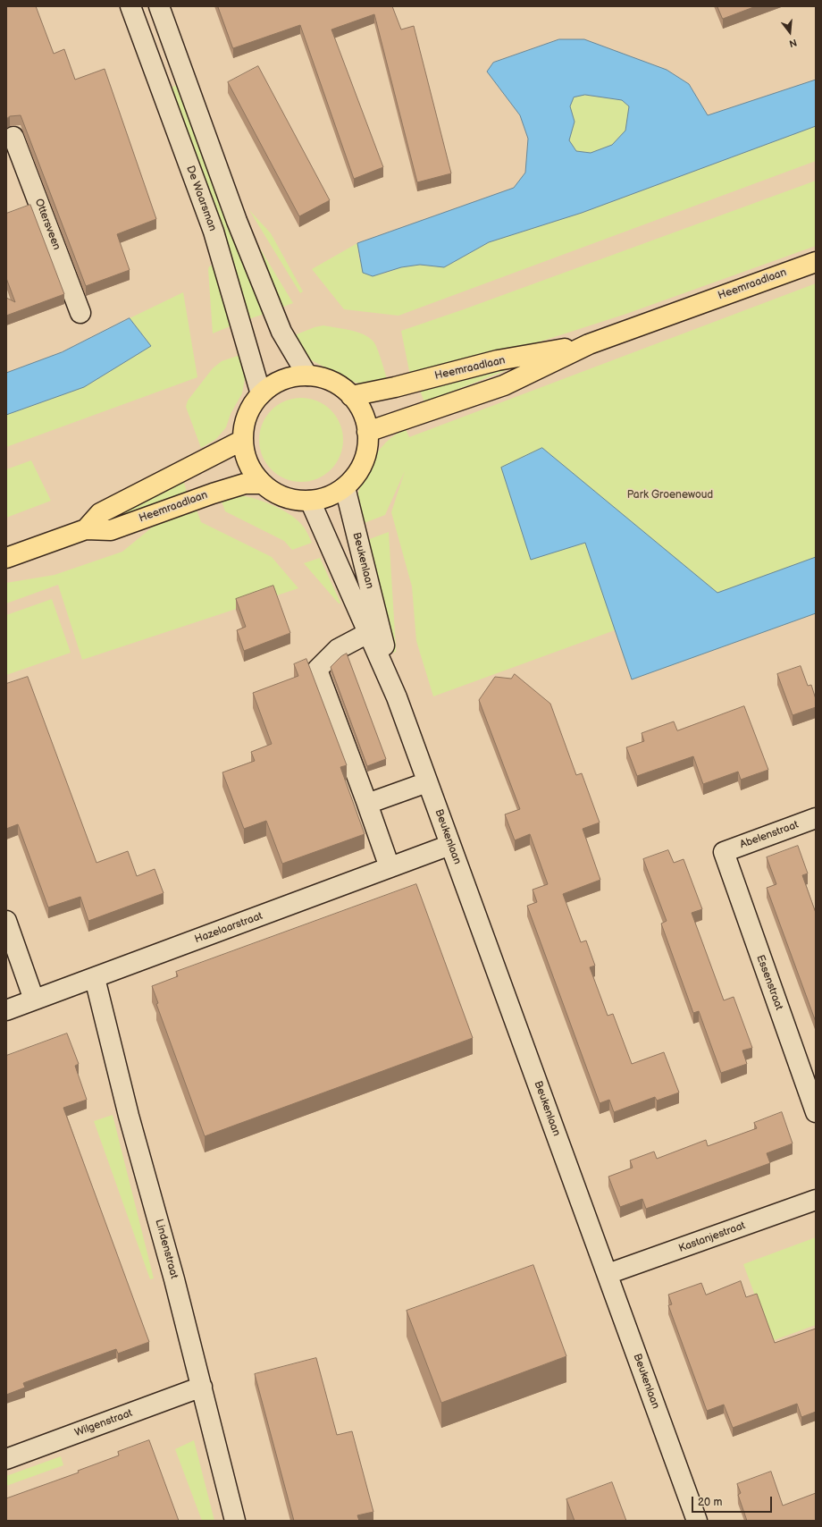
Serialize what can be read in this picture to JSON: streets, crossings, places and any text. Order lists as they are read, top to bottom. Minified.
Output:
{"streets":{"main road":["Heemraadlaan"],"street":["De Waarsman","Ottersveen","Beukenlaan","Abelenstraat","Hazelaarstraat","Essenstraat","Kastanjestraat","Lindenstraat","Wilgenstraat"]},"crossings":[["De Waarsman","Heemraadlaan"],["De Waarsman","Beukenlaan"],["Heemraadlaan","Beukenlaan"],["Beukenlaan","Hazelaarstraat"],["Beukenlaan","Kastanjestraat"],["Abelenstraat","Essenstraat"],["Hazelaarstraat","Lindenstraat"],["Lindenstraat","Wilgenstraat"]],"parks":["Park Groenewoud"],"scale_bar":"20 m","north":"bottom"}
